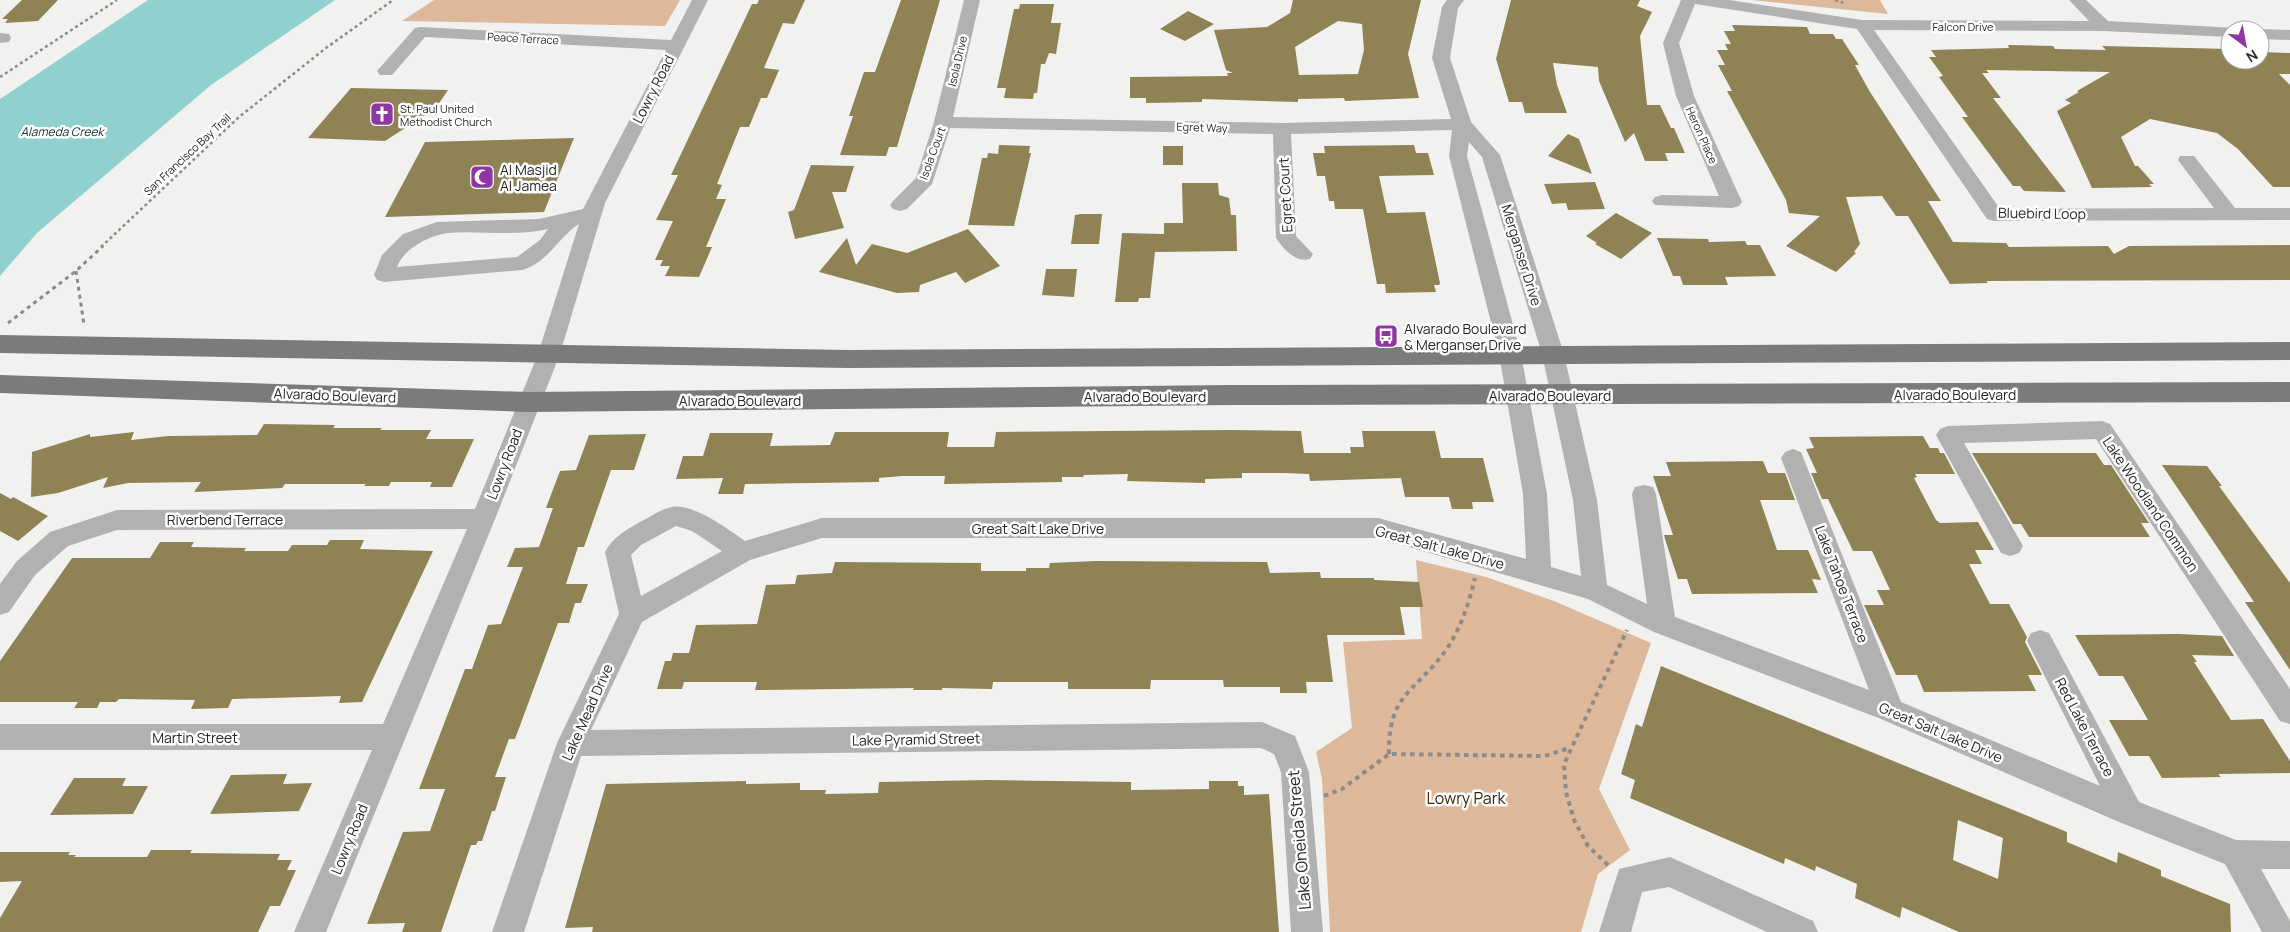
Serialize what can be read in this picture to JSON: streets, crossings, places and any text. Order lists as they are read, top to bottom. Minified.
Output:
{"streets":{"main road":["Alvarado Boulevard"],"street":["Falcon Drive","Peace Terrace","Isola Drive","Lowry Road","Egret Way","Heron Place","Isola Court","Egret Court","Bluebird Loop","Merganser Drive","Lake Woodland Common","Riverbend Terrace","Great Salt Lake Drive","Lake Tahoe Terrace","Lake Mead Drive","Red Lake Terrace","Martin Street","Lake Pyramid Street","Lake Oneida Street"],"path":["San Francisco Bay Trail"]},"crossings":[["Falcon Drive","Bluebird Loop"],["Peace Terrace","Lowry Road"],["Isola Drive","Egret Way"],["Isola Drive","Isola Court"],["Lowry Road","Alvarado Boulevard"],["Lowry Road","Riverbend Terrace"],["Lowry Road","Martin Street"],["Egret Way","Isola Court"],["Egret Way","Egret Court"],["Egret Way","Merganser Drive"],["Merganser Drive","Alvarado Boulevard"],["Great Salt Lake Drive","Lake Tahoe Terrace"],["Great Salt Lake Drive","Red Lake Terrace"],["Lake Mead Drive","Lake Pyramid Street"],["Lake Pyramid Street","Lake Oneida Street"]],"water":["Alameda Creek"],"parks":["Lowry Park"],"places":{"church":["St. Paul United Methodist Church"],"mosque":["Al Masjid Al Jamea"],"bus stop":["Alvarado Boulevard & Merganser Drive"]},"north":"bottom right"}
